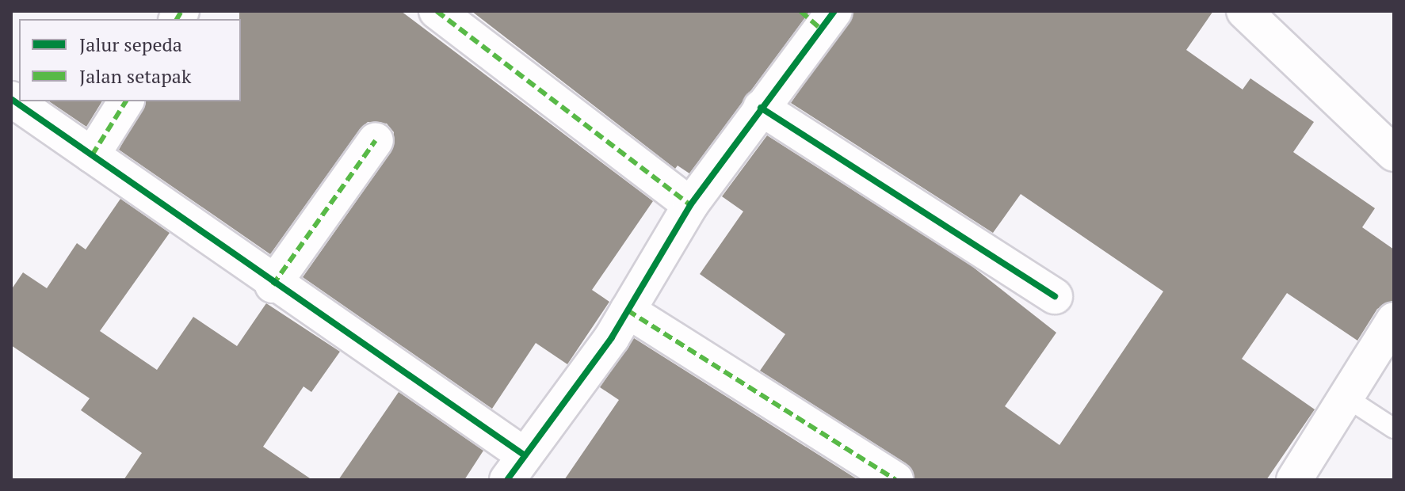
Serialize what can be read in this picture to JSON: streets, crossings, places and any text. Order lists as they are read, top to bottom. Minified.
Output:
{"legend":["Jalur sepeda","Jalan setapak"]}
